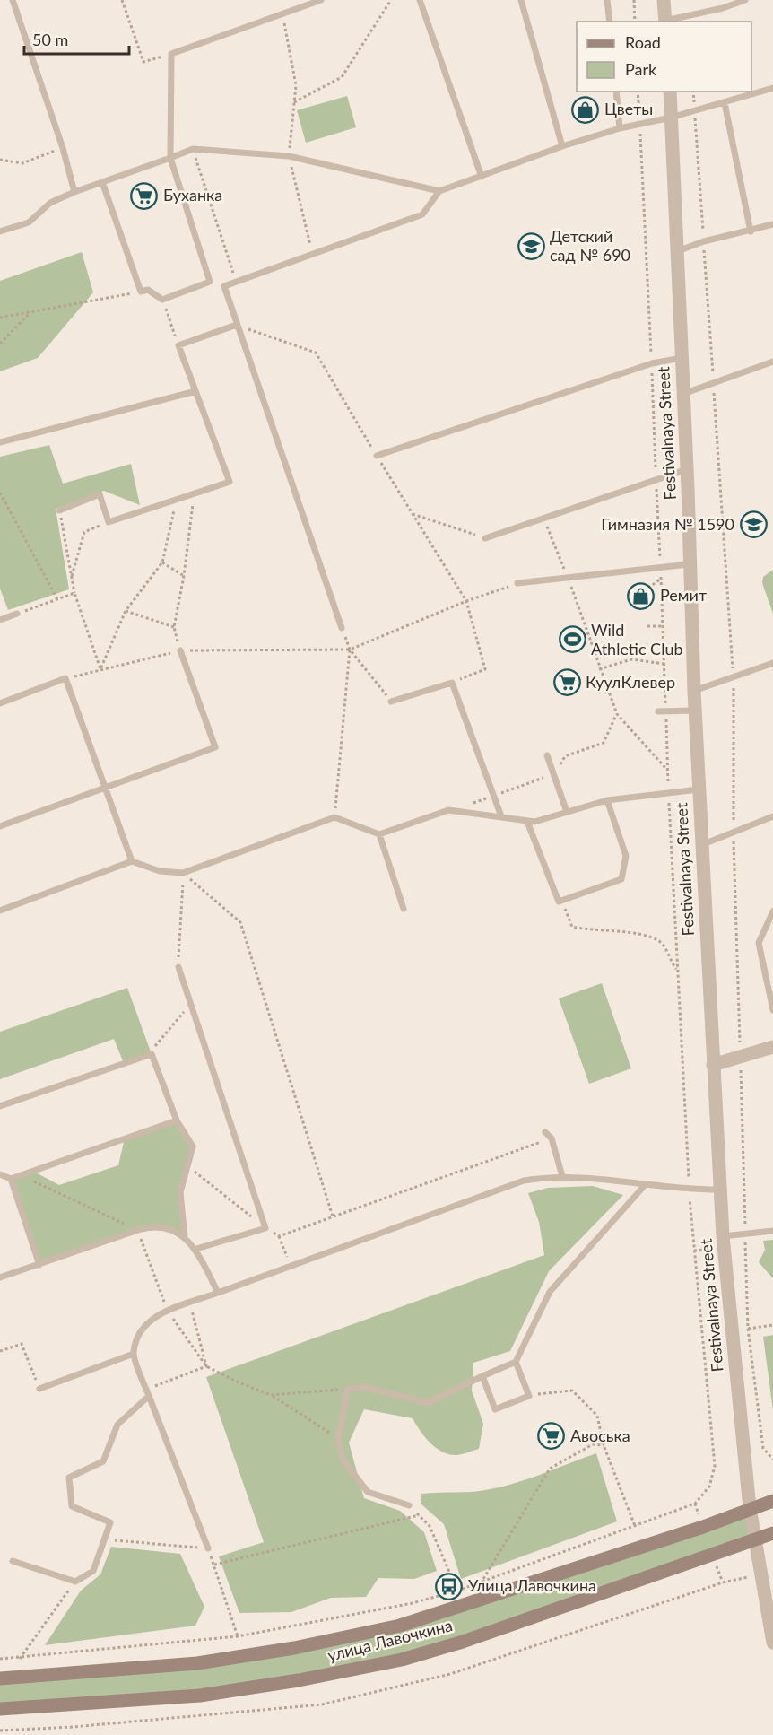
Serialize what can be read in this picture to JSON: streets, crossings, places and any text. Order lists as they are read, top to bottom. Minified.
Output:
{"streets":{"main road":["улица Лавочкина"],"street":["Festivalnaya Street"]},"crossings":[["Festivalnaya Street","улица Лавочкина"]],"places":{"shop":["Цветы","Ремит"],"supermarket":["Буханка","КуулКлевер","Авоська"],"school or university":["Детский сад № 690","Гимназия № 1590"],"sports":["Wild Athletic Club"],"bus stop":["Улица Лавочкина"]},"legend":["Road","Park"],"scale_bar":"50 m"}
